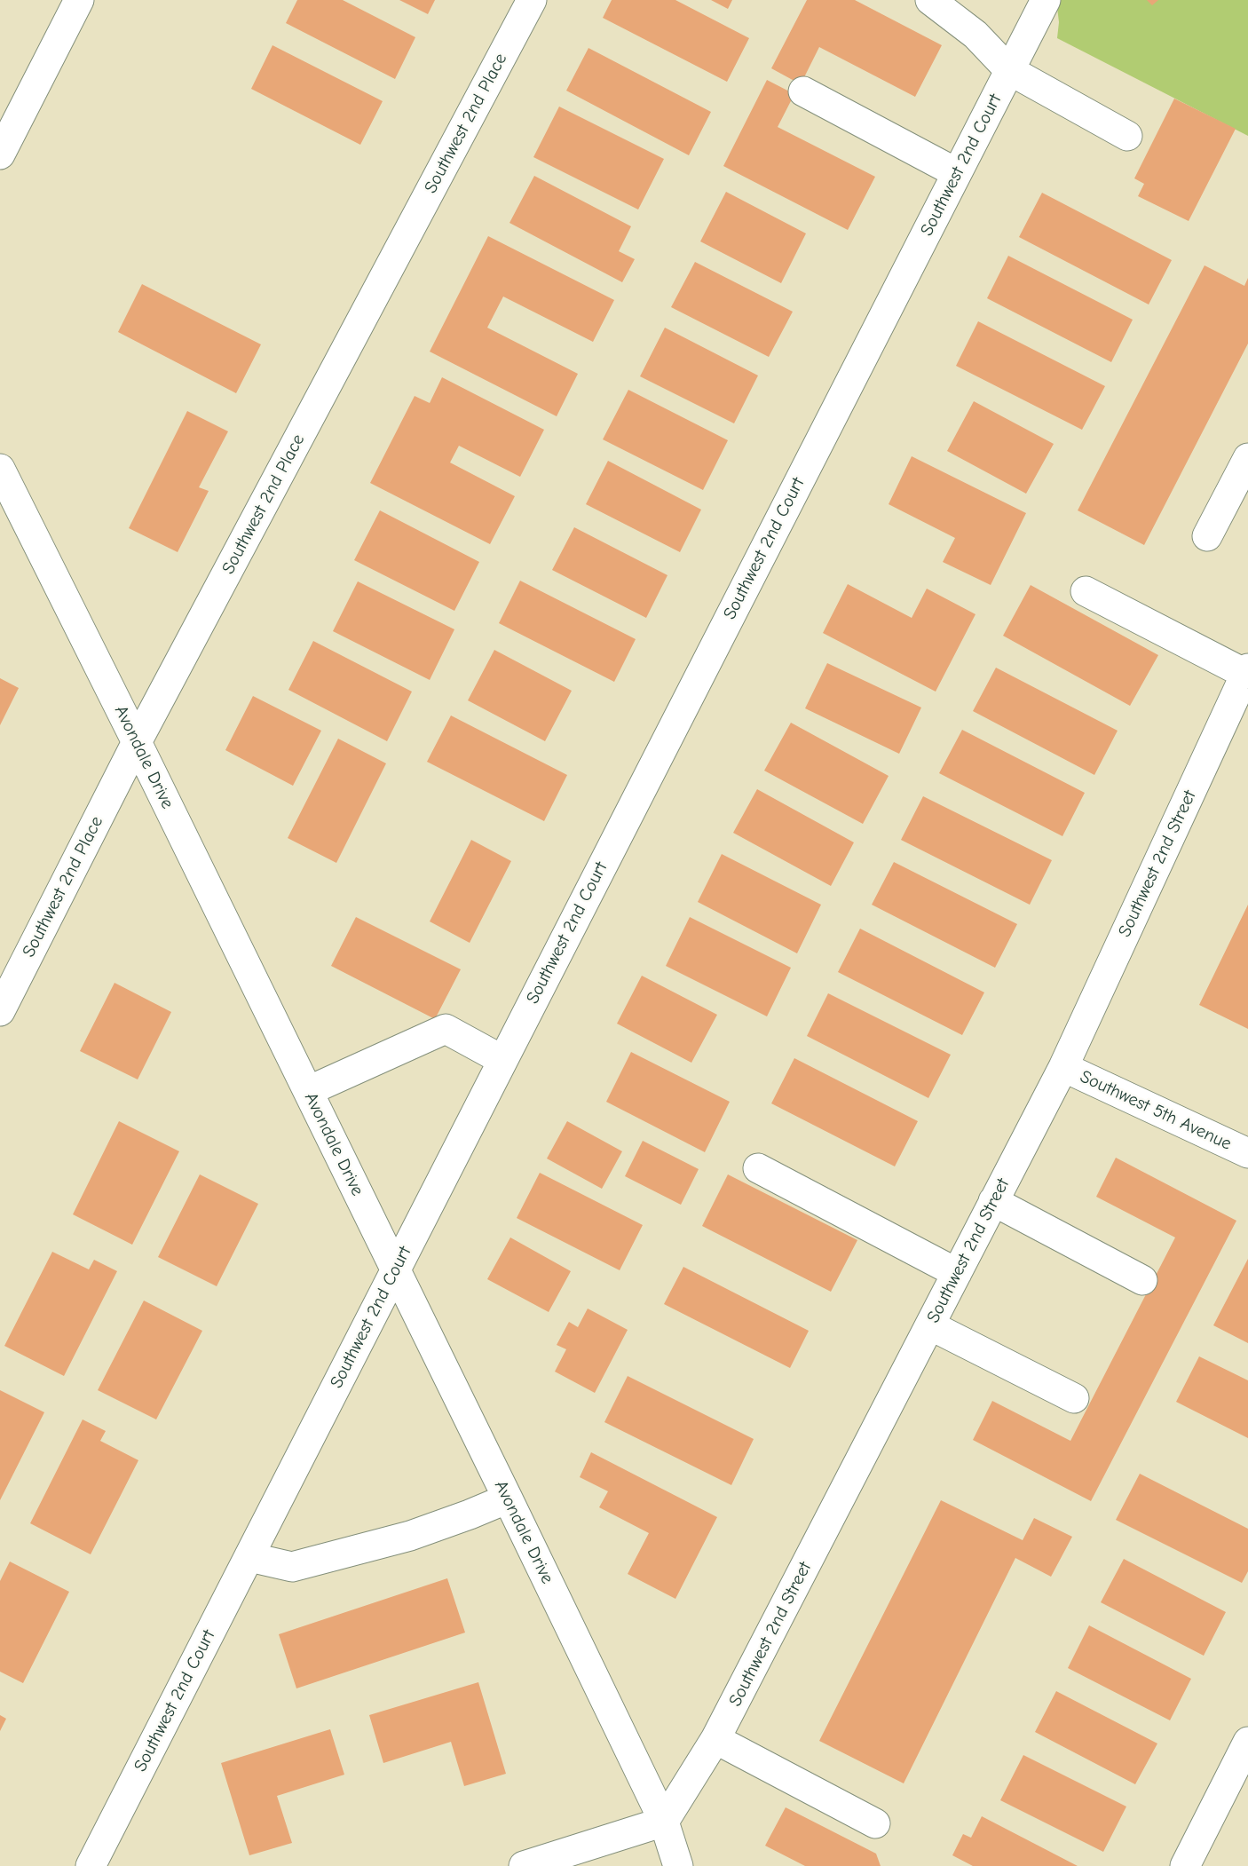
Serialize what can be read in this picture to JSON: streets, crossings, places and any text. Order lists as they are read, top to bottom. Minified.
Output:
{"streets":{"street":["Southwest 2nd Place","Southwest 2nd Court","Avondale Drive","Southwest 2nd Street","Southwest 5th Avenue"]},"crossings":[["Southwest 2nd Place","Avondale Drive"],["Southwest 2nd Court","Avondale Drive"],["Avondale Drive","Southwest 2nd Street"],["Southwest 2nd Street","Southwest 5th Avenue"]]}
